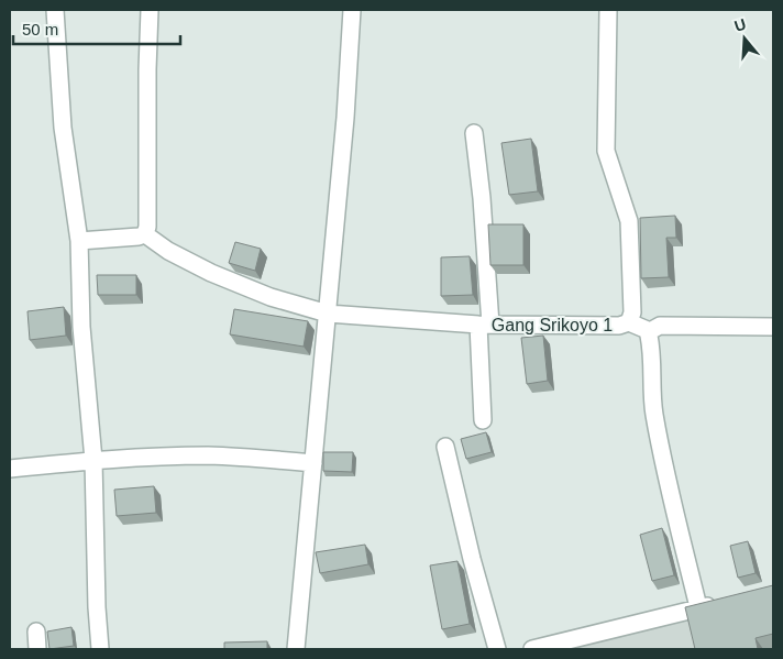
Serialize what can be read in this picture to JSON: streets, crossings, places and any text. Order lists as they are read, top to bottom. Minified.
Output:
{"streets":{"street":["Gang Srikoyo 1"]},"scale_bar":"50 m","north":"top"}
